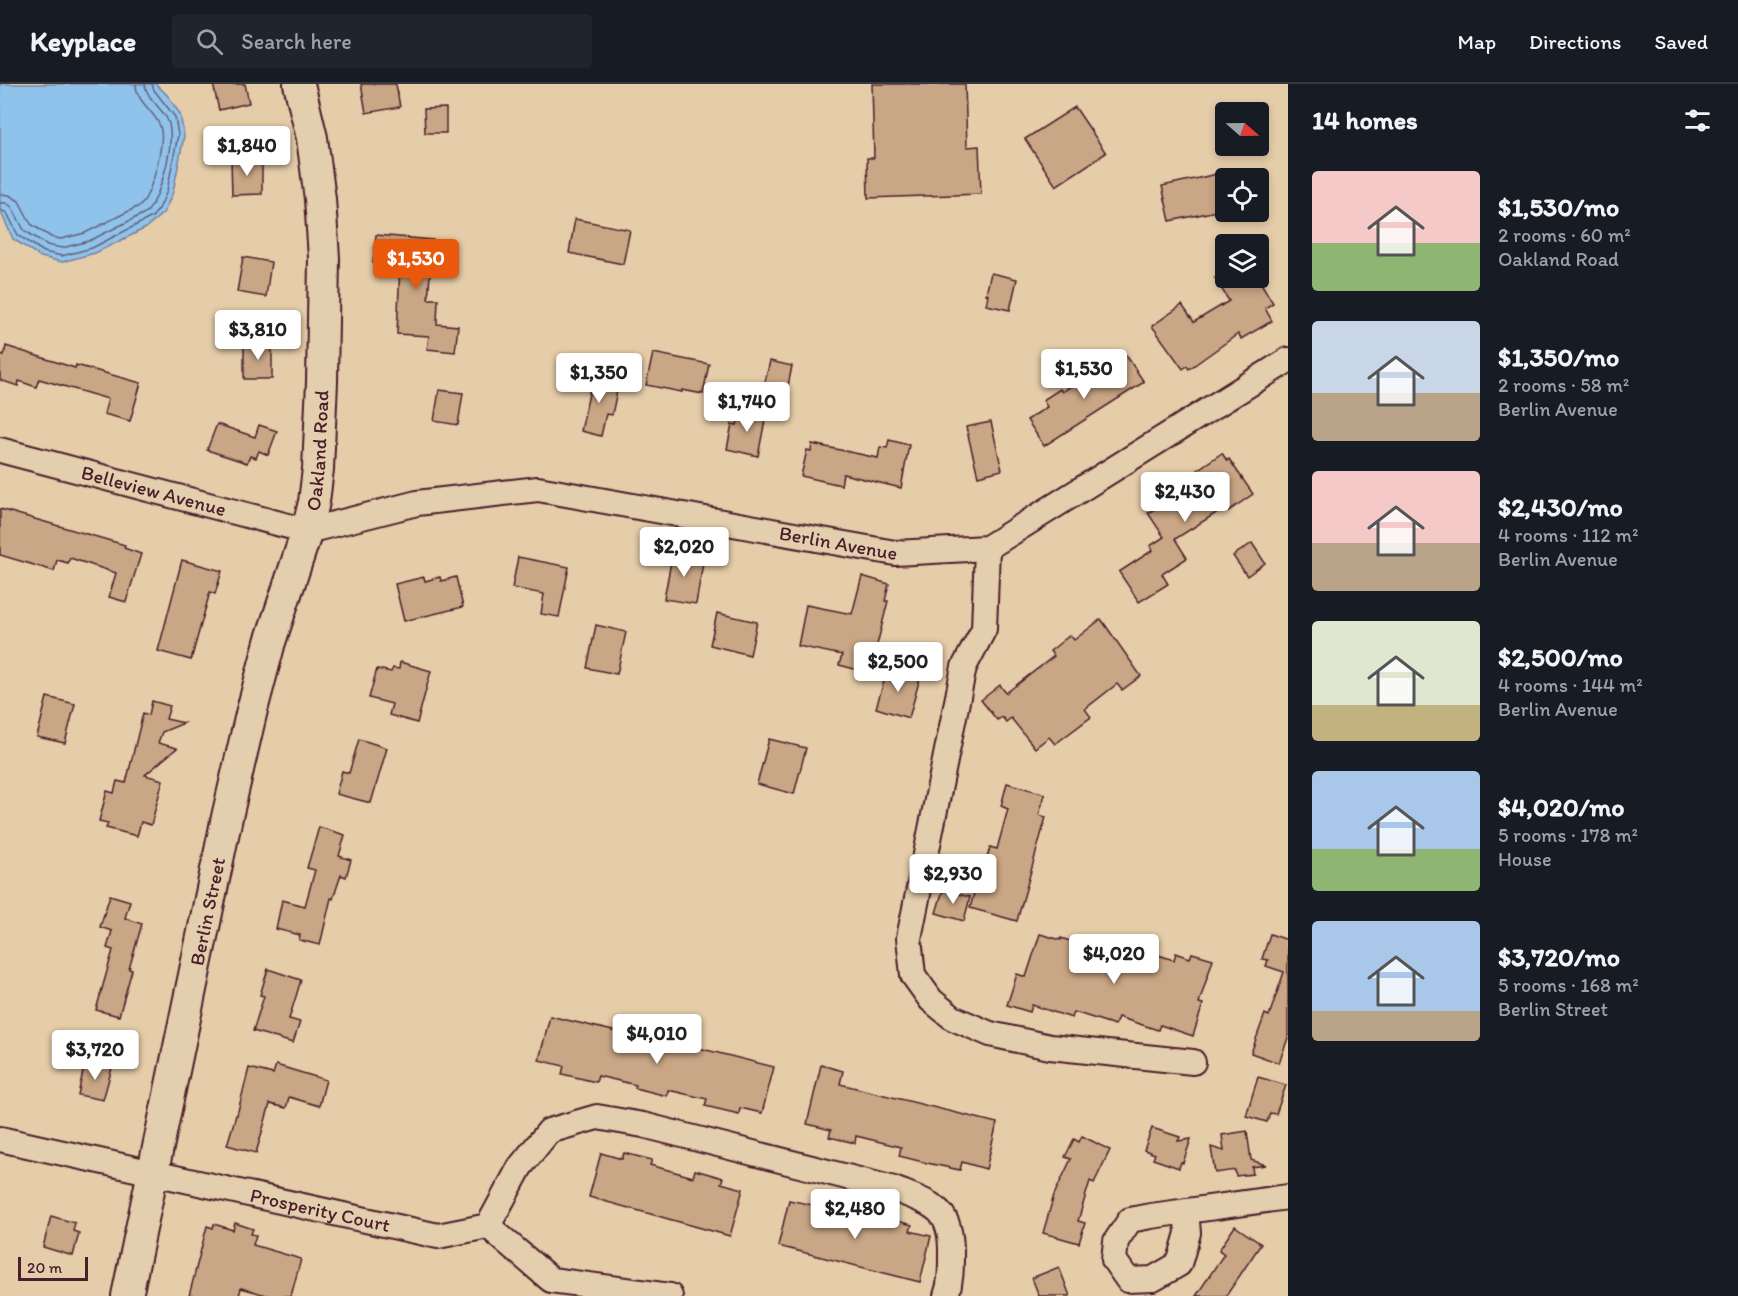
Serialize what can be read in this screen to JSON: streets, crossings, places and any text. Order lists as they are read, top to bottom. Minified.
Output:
{"streets":{"main road":["Oakland Road","Berlin Street"],"street":["Belleview Avenue","Berlin Avenue","Prosperity Court"]},"crossings":[["Oakland Road","Belleview Avenue"],["Oakland Road","Berlin Avenue"],["Oakland Road","Berlin Street"],["Belleview Avenue","Berlin Avenue"],["Belleview Avenue","Berlin Street"],["Berlin Avenue","Berlin Street"],["Berlin Street","Prosperity Court"]],"scale_bar":"20 m","north":"right","page":{"header":"Keyplace","search":"Search here","nav":["Map","Directions","Saved"],"heading":"14 homes","price":["$1,840","$1,530","$3,810","$1,530","$1,350","$1,740","$2,430","$2,020","$2,500","$2,930","$4,020","$4,010","$3,720","$2,480"],"list":[{"name":"$1,530/mo","note":"2 rooms · 60 m² · Oakland Road"},{"name":"$1,350/mo","note":"2 rooms · 58 m² · Berlin Avenue"},{"name":"$2,430/mo","note":"4 rooms · 112 m² · Berlin Avenue"},{"name":"$2,500/mo","note":"4 rooms · 144 m² · Berlin Avenue"},{"name":"$4,020/mo","note":"5 rooms · 178 m² · House"},{"name":"$3,720/mo","note":"5 rooms · 168 m² · Berlin Street"}],"scale":"20 m"}}
